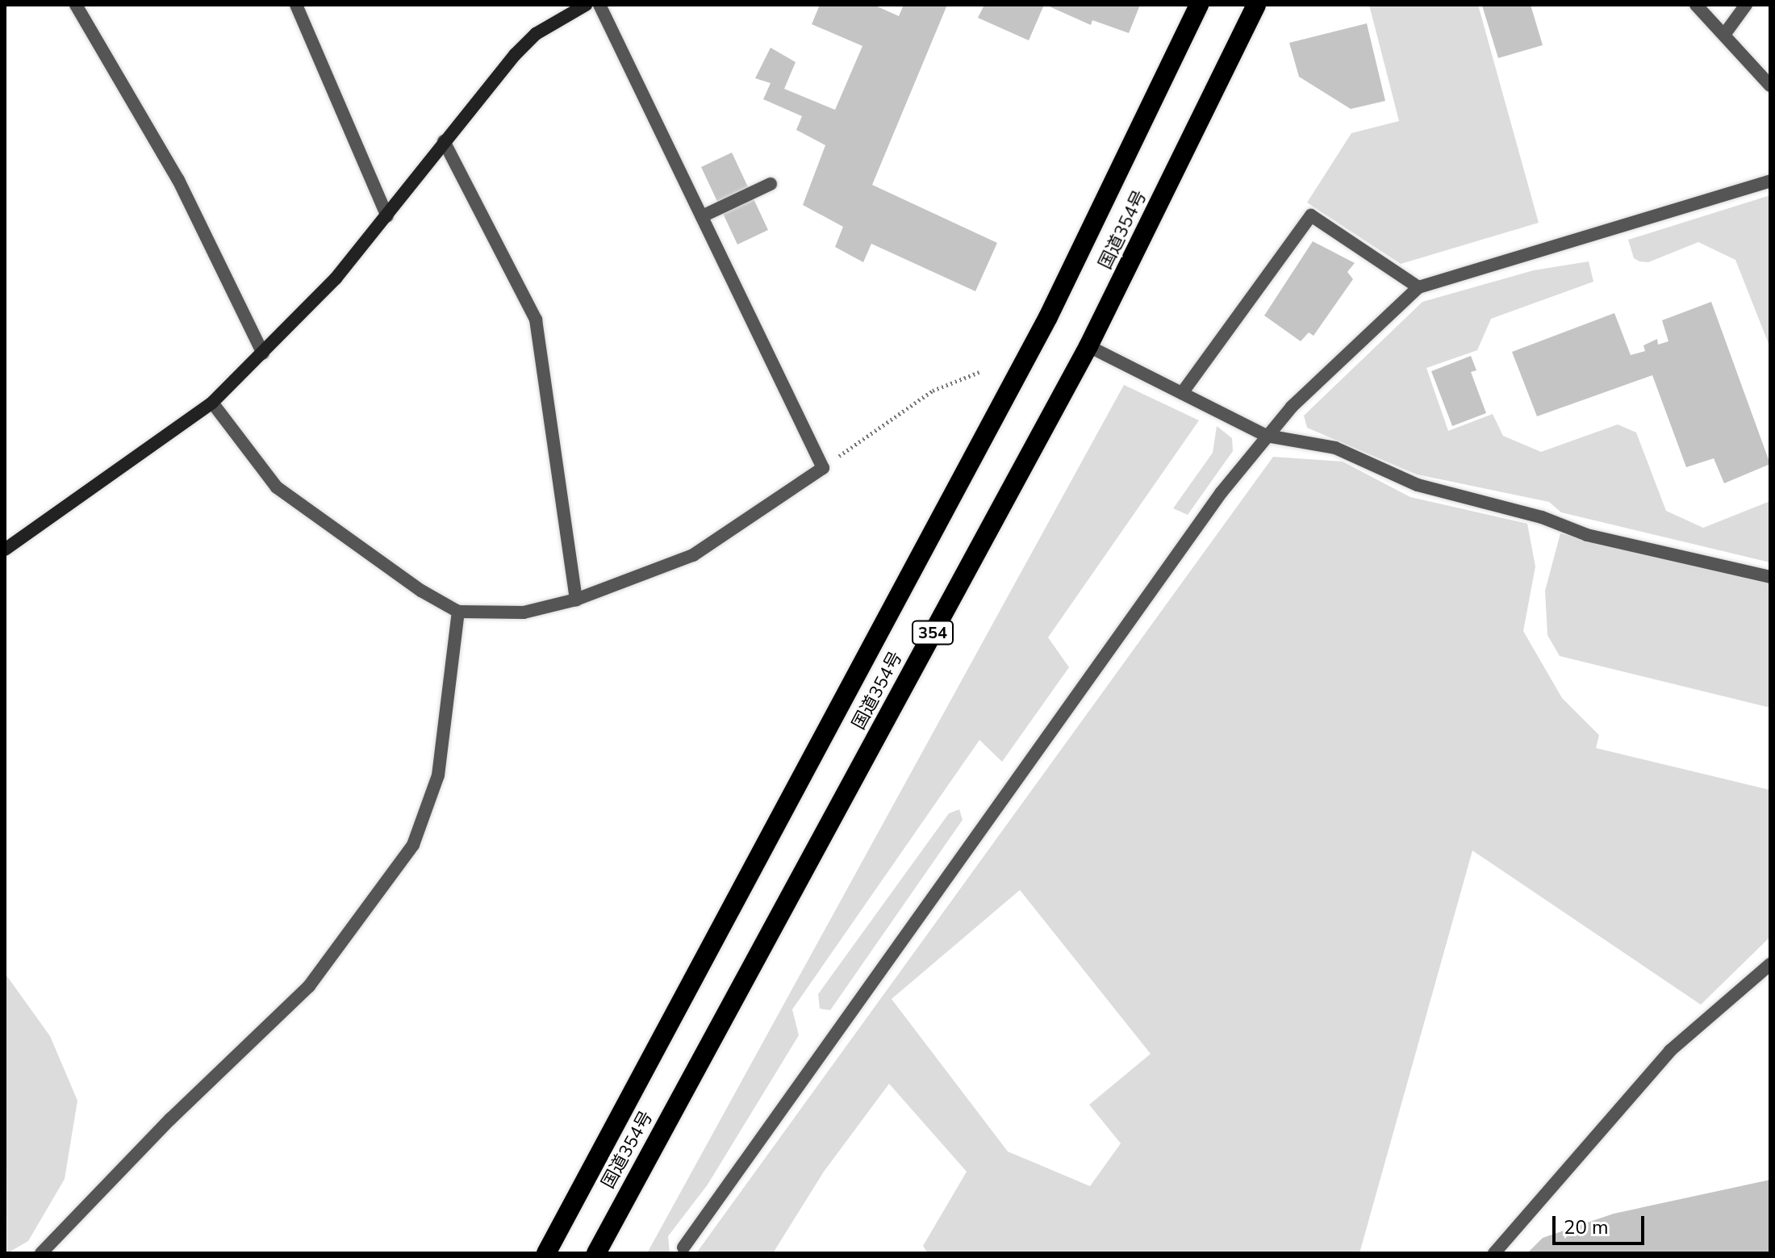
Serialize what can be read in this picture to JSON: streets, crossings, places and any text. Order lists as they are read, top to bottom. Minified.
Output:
{"streets":{"highway":["国道354号","354"]},"scale_bar":"20 m"}
